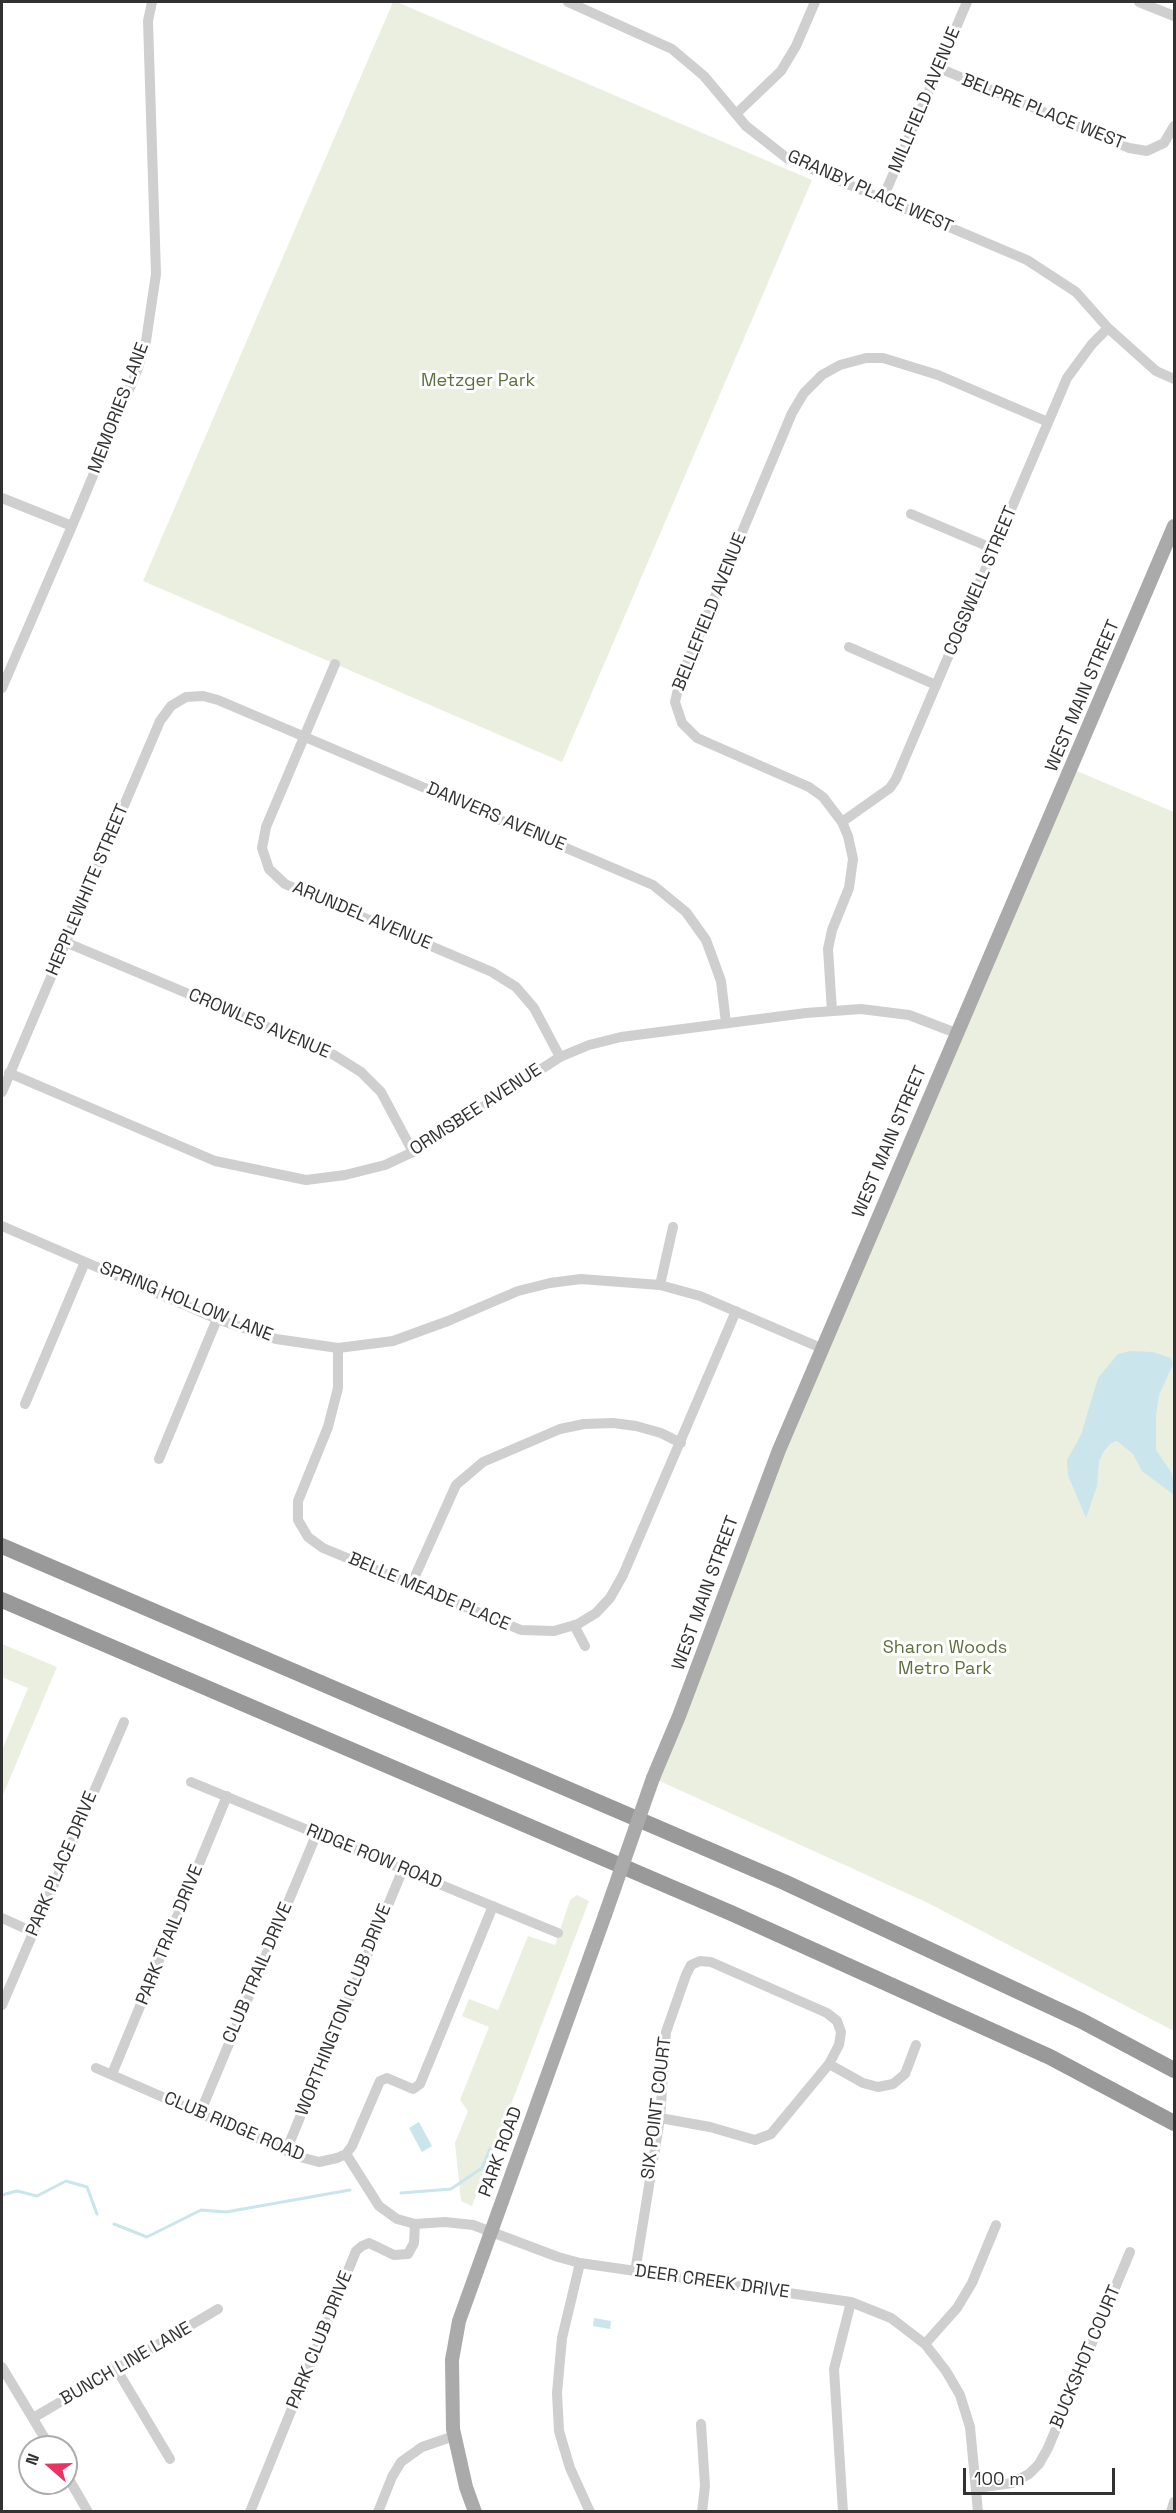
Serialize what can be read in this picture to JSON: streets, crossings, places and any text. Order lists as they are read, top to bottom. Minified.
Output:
{"streets":{"main road":["WEST MAIN STREET","PARK ROAD"],"street":["MILLFIELD AVENUE","BELPRE PLACE WEST","GRANBY PLACE WEST","MEMORIES LANE","COGSWELL STREET","BELLEFIELD AVENUE","DANVERS AVENUE","HEPPLEWHITE STREET","ARUNDEL AVENUE","CROWLES AVENUE","ORMSBEE AVENUE","SPRING HOLLOW LANE","BELLE MEADE PLACE","RIDGE ROW ROAD","PARK PLACE DRIVE","PARK TRAIL DRIVE","CLUB TRAIL DRIVE","WORTHINGTON CLUB DRIVE","SIX POINT COURT","CLUB RIDGE ROAD","DEER CREEK DRIVE","PARK CLUB DRIVE","BUCKSHOT COURT","BUNCH LINE LANE"]},"crossings":[["MILLFIELD AVENUE","BELPRE PLACE WEST"],["MILLFIELD AVENUE","GRANBY PLACE WEST"],["GRANBY PLACE WEST","COGSWELL STREET"],["COGSWELL STREET","BELLEFIELD AVENUE"],["BELLEFIELD AVENUE","ORMSBEE AVENUE"],["WEST MAIN STREET","ORMSBEE AVENUE"],["WEST MAIN STREET","SPRING HOLLOW LANE"],["WEST MAIN STREET","PARK ROAD"],["DANVERS AVENUE","HEPPLEWHITE STREET"],["DANVERS AVENUE","ARUNDEL AVENUE"],["DANVERS AVENUE","ORMSBEE AVENUE"],["HEPPLEWHITE STREET","CROWLES AVENUE"],["HEPPLEWHITE STREET","ORMSBEE AVENUE"],["ARUNDEL AVENUE","ORMSBEE AVENUE"],["CROWLES AVENUE","ORMSBEE AVENUE"],["SPRING HOLLOW LANE","BELLE MEADE PLACE"],["RIDGE ROW ROAD","PARK TRAIL DRIVE"],["RIDGE ROW ROAD","CLUB TRAIL DRIVE"],["RIDGE ROW ROAD","WORTHINGTON CLUB DRIVE"],["PARK TRAIL DRIVE","CLUB RIDGE ROAD"],["CLUB TRAIL DRIVE","CLUB RIDGE ROAD"],["WORTHINGTON CLUB DRIVE","CLUB RIDGE ROAD"],["SIX POINT COURT","DEER CREEK DRIVE"],["CLUB RIDGE ROAD","DEER CREEK DRIVE"],["PARK ROAD","DEER CREEK DRIVE"],["DEER CREEK DRIVE","PARK CLUB DRIVE"],["DEER CREEK DRIVE","BUCKSHOT COURT"]],"parks":["Metzger Park","Sharon Woods Metro Park"],"scale_bar":"100 m","north":"left"}
